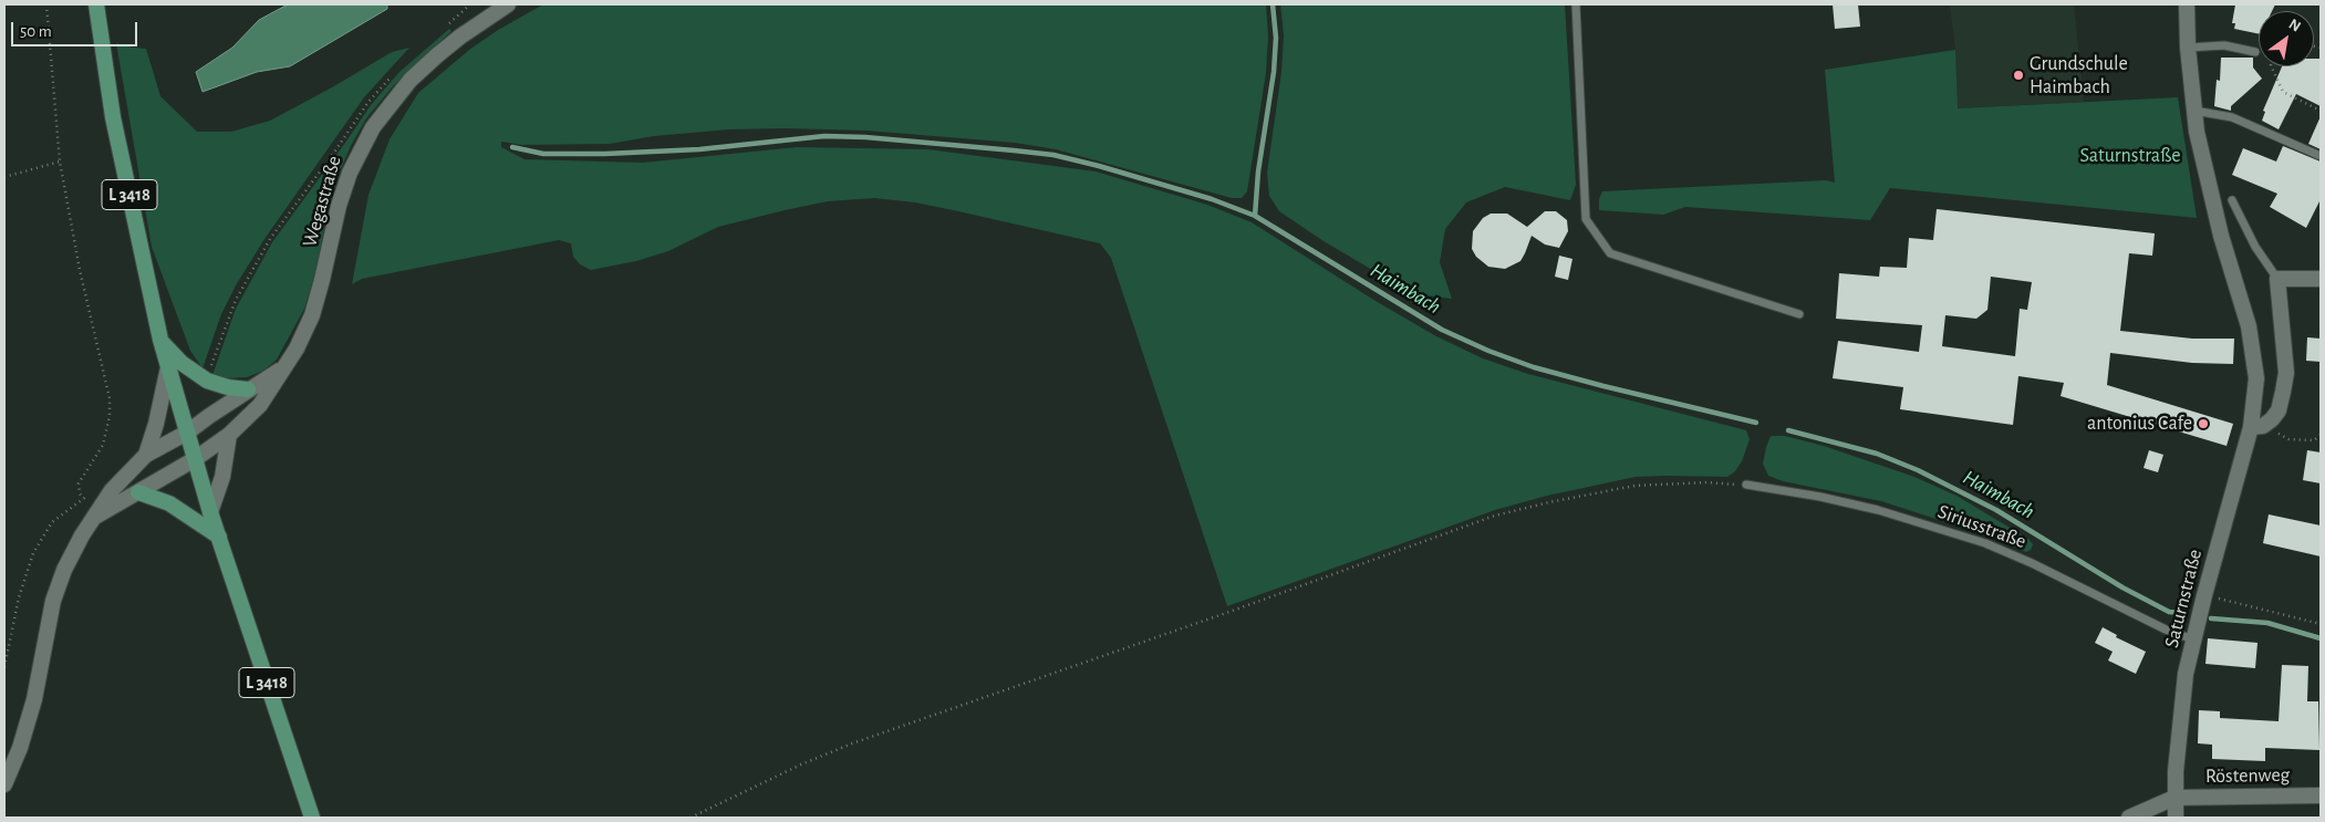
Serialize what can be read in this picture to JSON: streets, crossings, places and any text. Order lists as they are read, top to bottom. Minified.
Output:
{"streets":{"main road":["L 3418","Wegastraße","Saturnstraße","Röstenweg"],"lane":["Siriusstraße"]},"crossings":[["L 3418","Wegastraße"],["Siriusstraße","Saturnstraße"],["Saturnstraße","Röstenweg"]],"water":["Haimbach"],"parks":["Saturnstraße"],"places":["Grundschule Haimbach","antonius Cafe"],"scale_bar":"50 m","north":"top right"}
